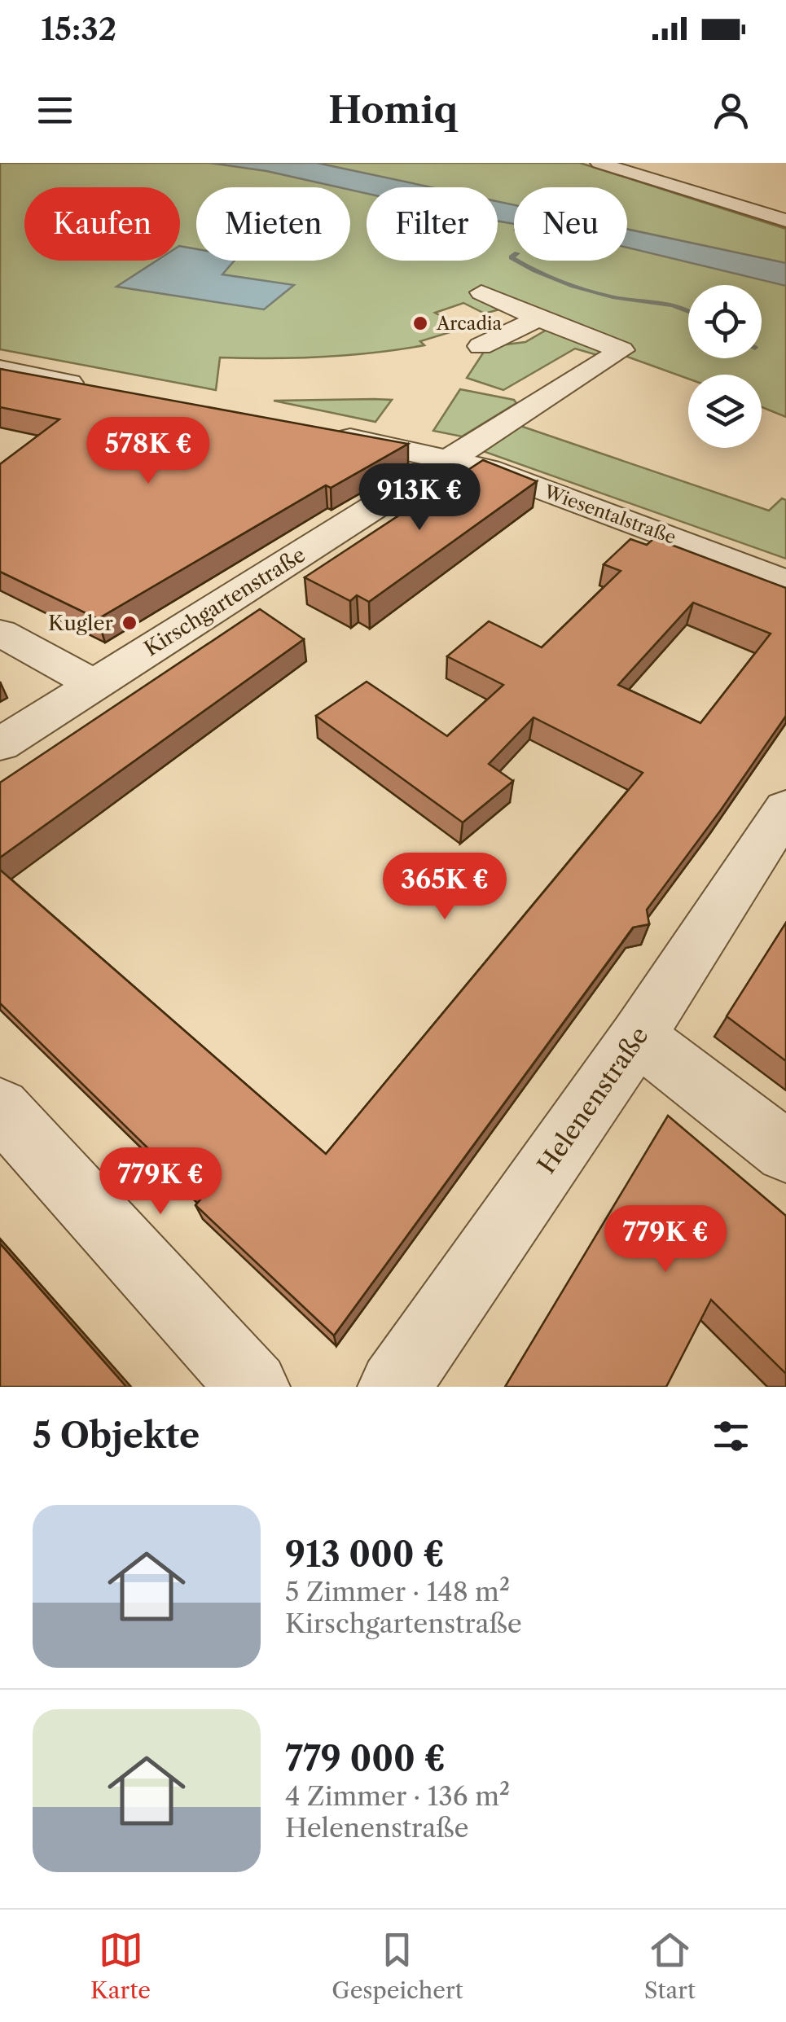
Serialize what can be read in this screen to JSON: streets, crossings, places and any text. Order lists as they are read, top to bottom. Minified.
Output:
{"streets":{"street":["Wiesentalstraße","Kirschgartenstraße","Helenenstraße"]},"crossings":[["Wiesentalstraße","Kirschgartenstraße"]],"places":["Arcadia","Kugler"],"page":{"status":"15:32","header":"Homiq","chip":["Kaufen","Mieten","Filter","Neu"],"price":["578K €","913K €","365K €","779K €","779K €"],"heading":"5 Objekte","list":[{"name":"913 000 €","note":"5 Zimmer · 148 m² · Kirschgartenstraße"},{"name":"779 000 €","note":"4 Zimmer · 136 m² · Helenenstraße"}],"tabs":["Karte","Gespeichert","Start"]}}
